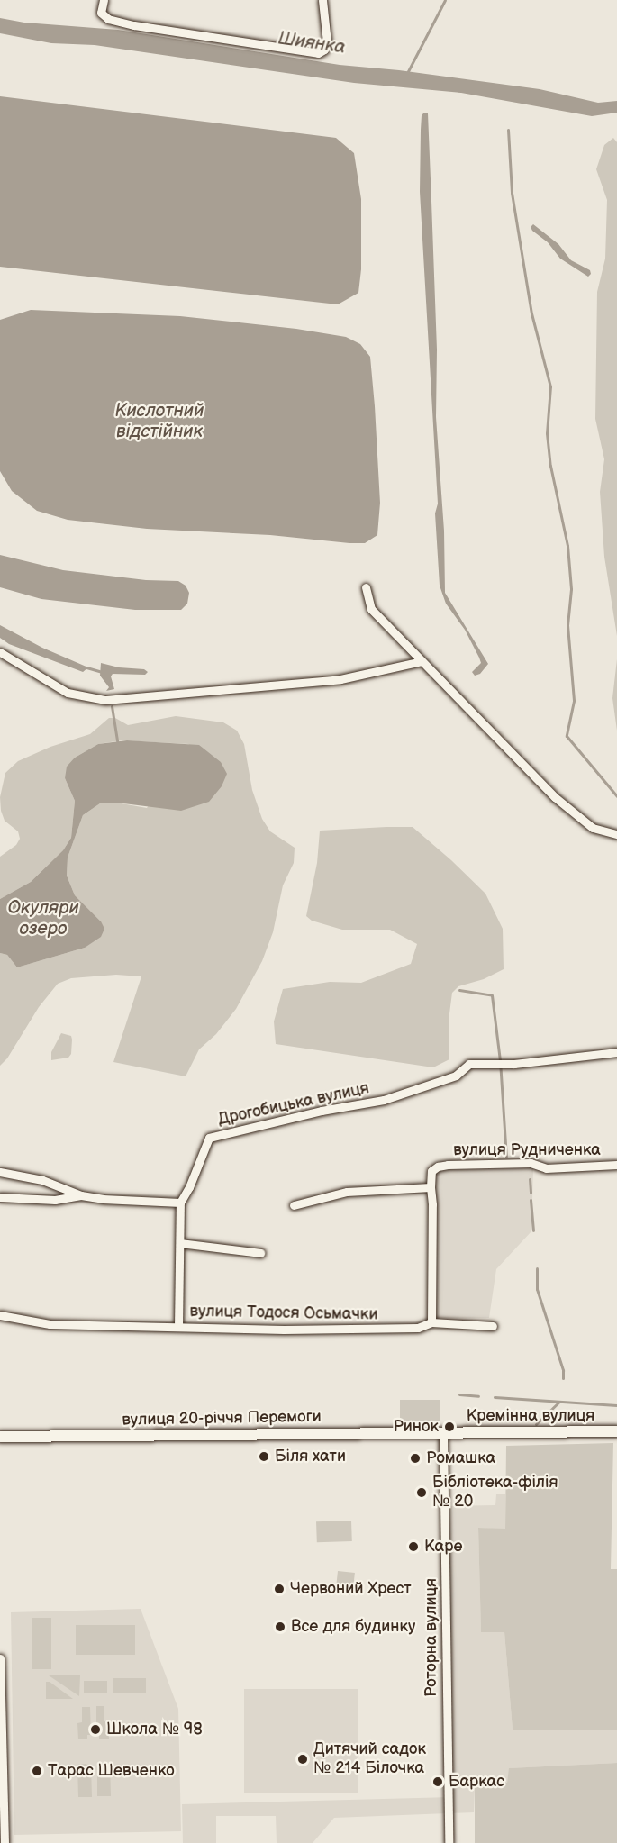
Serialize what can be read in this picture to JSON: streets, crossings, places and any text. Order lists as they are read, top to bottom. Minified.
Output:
{"streets":{"street":["Дрогобицька вулиця","вулиця Рудниченка","вулиця Тодося Осьмачки","Кремінна вулиця","вулиця 20-річчя Перемоги","Роторна вулиця"]},"crossings":[["Кремінна вулиця","вулиця 20-річчя Перемоги"],["Кремінна вулиця","Роторна вулиця"],["вулиця 20-річчя Перемоги","Роторна вулиця"]],"water":["Шиянка","Кислотний відстійник","Окуляри озеро"],"places":["Ринок","Біля хати","Ромашка","Бібліотека-філія № 20","Каре","Червоний Хрест","Все для будинку","Школа № 98","Дитячий садок № 214 Білочка","Тарас Шевченко","Баркас"]}
